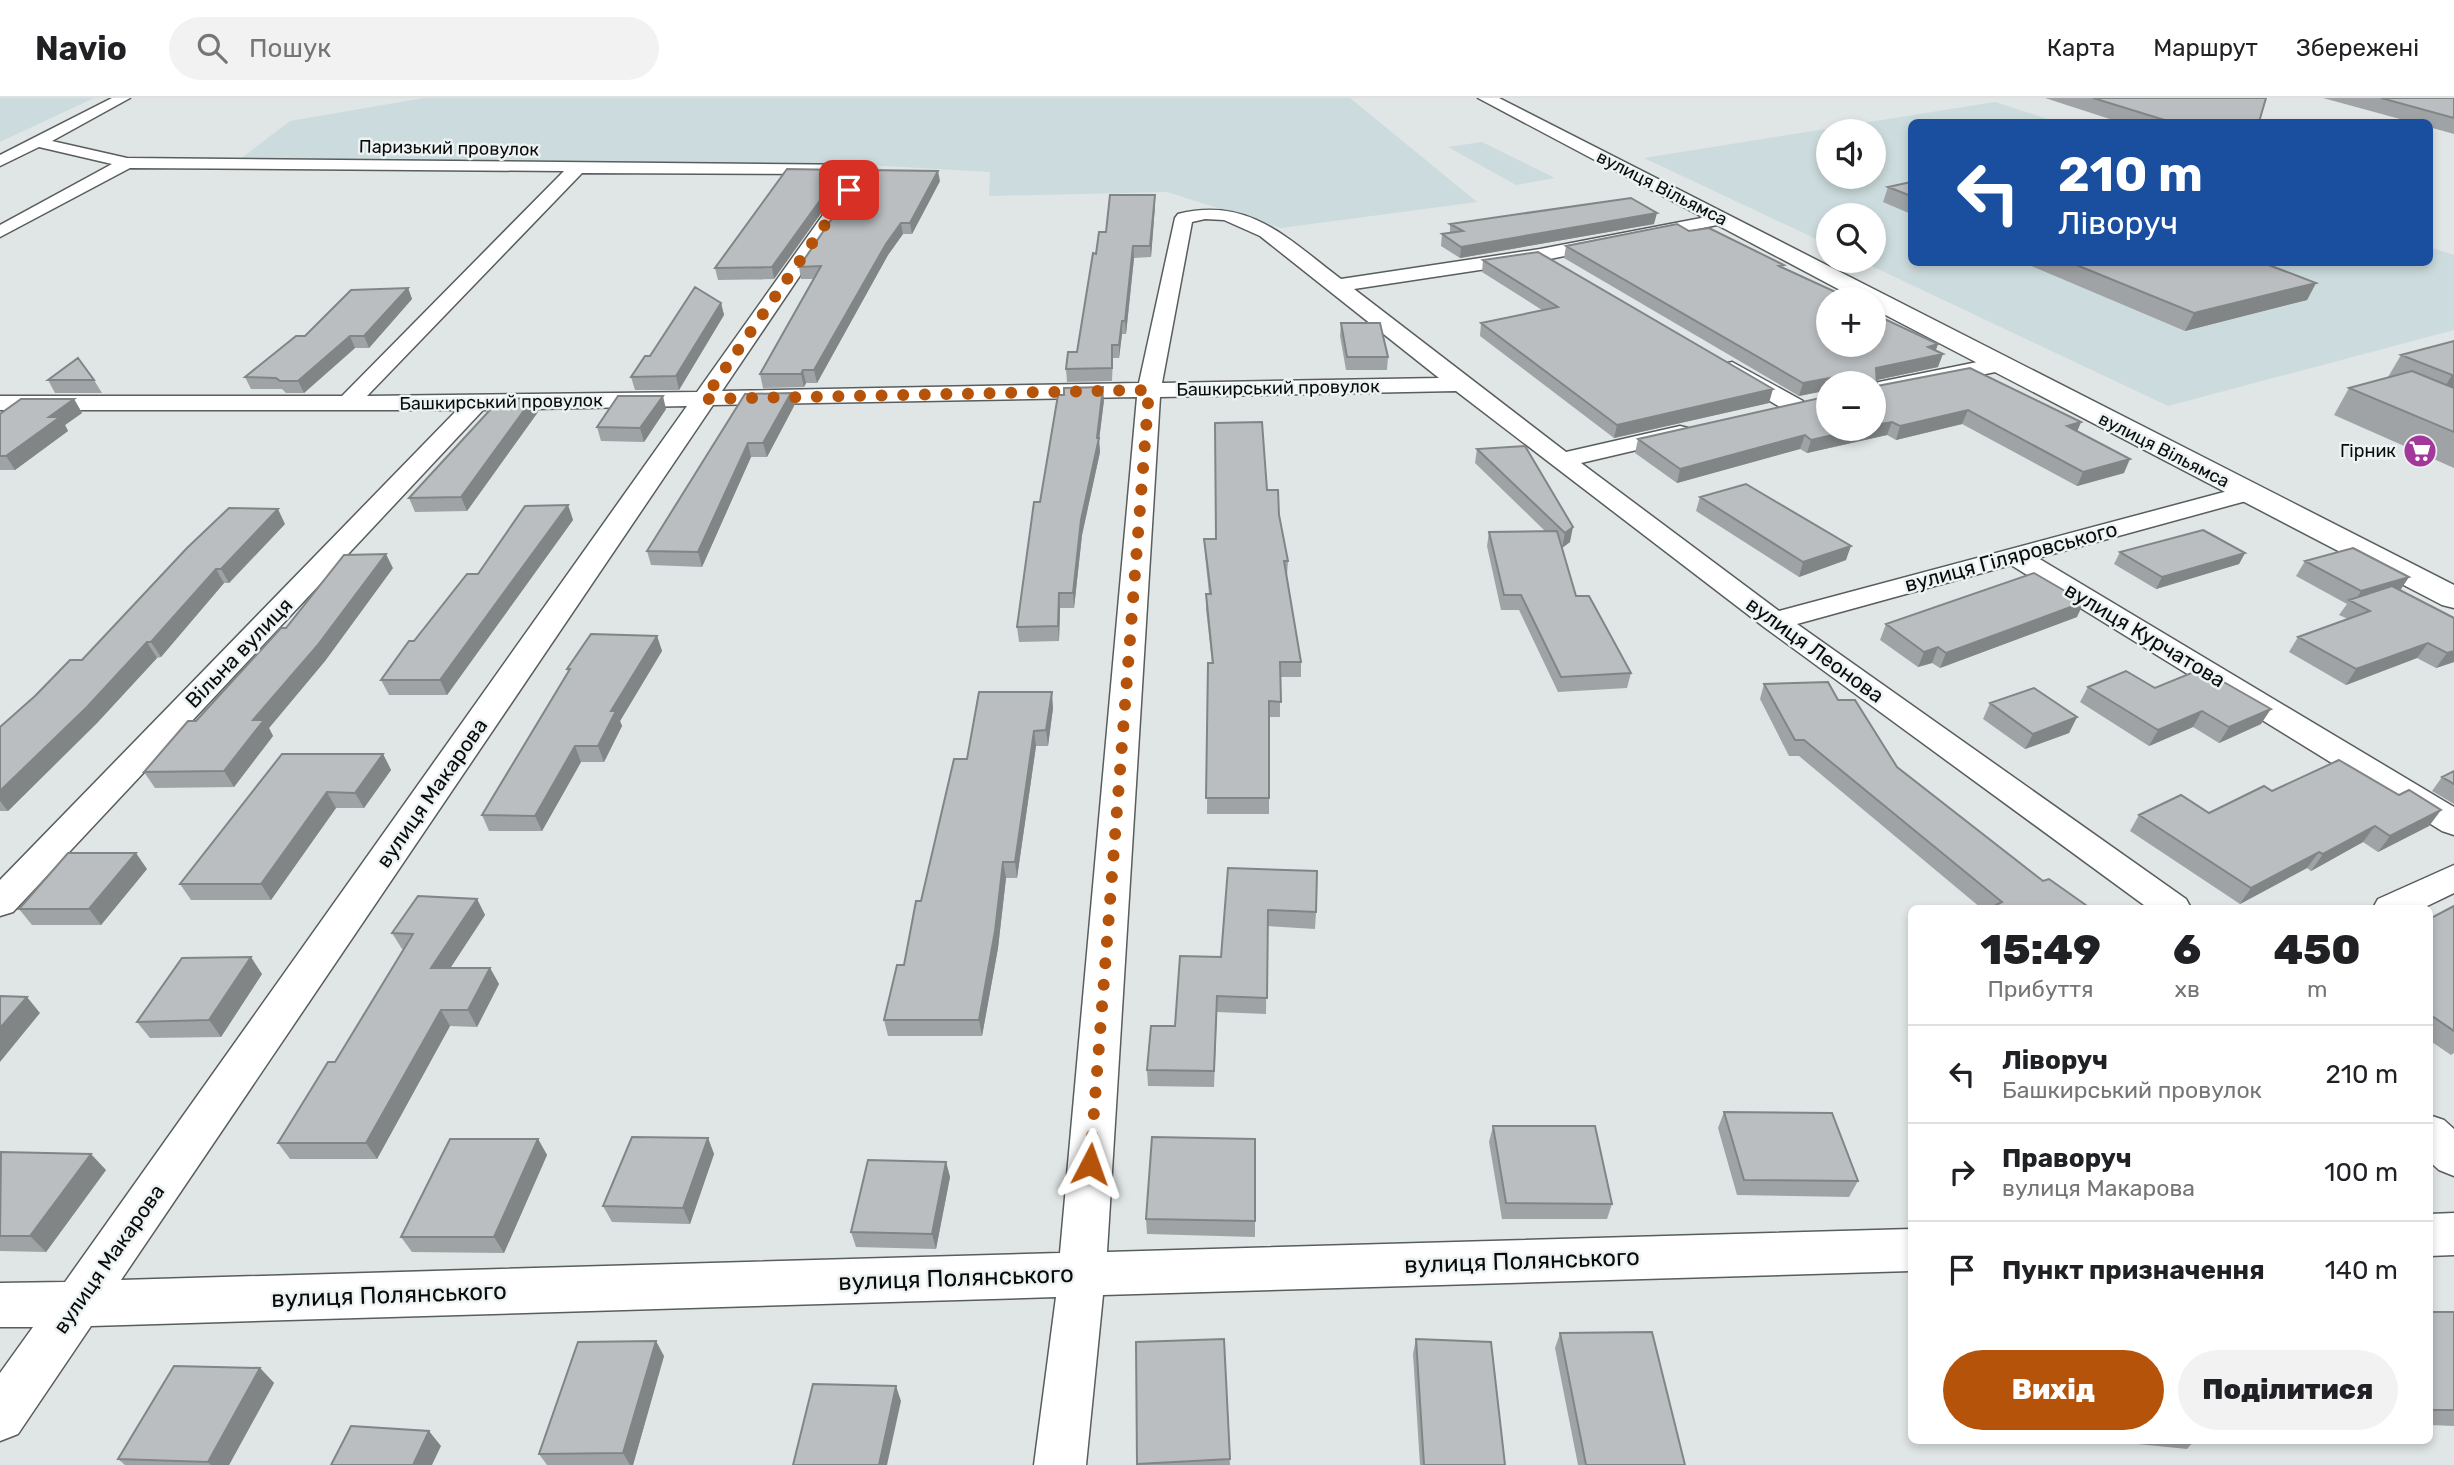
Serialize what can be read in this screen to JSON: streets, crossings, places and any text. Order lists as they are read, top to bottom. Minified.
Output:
{"streets":{"street":["Паризький провулок","вулиця Вільямса","Башкирський провулок","вулиця Гіляровського","вулиця Курчатова","вулиця Леонова","Вільна вулиця","вулиця Макарова","вулиця Полянського"]},"crossings":[["Паризький провулок","вулиця Макарова"],["вулиця Вільямса","вулиця Гіляровського"],["Башкирський провулок","вулиця Леонова"],["Башкирський провулок","Вільна вулиця"],["Башкирський провулок","вулиця Макарова"],["вулиця Гіляровського","вулиця Курчатова"],["вулиця Гіляровського","вулиця Леонова"],["вулиця Макарова","вулиця Полянського"]],"places":{"supermarket":["Гірник"]},"page":{"header":"Navio","search":"Пошук","nav":["Карта","Маршрут","Збережені"],"map_buttons":["+","−"],"turn":["210 m","Ліворуч"],"eta":["15:49","Прибуття","6","хв","450","m"],"list":[{"name":"Ліворуч","note":"Башкирський провулок","value":"210 m"},{"name":"Праворуч","note":"вулиця Макарова","value":"100 m"},{"name":"Пункт призначення","value":"140 m"}],"buttons":["Вихід","Поділитися"]}}
